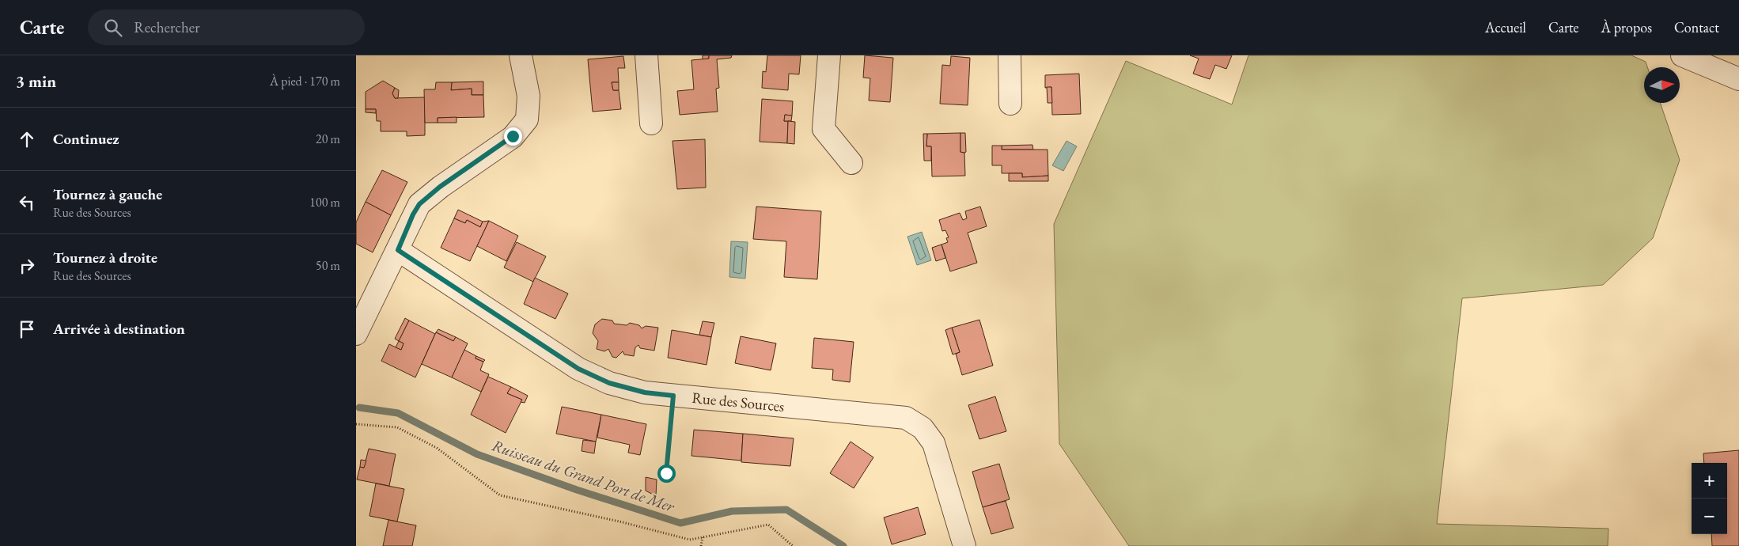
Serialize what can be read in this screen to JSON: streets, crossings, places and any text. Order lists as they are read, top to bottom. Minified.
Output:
{"streets":{"street":["Rue des Sources"]},"water":["Ruisseau du Grand Port de Mer"],"north":"right","page":{"header":"Carte","search":"Rechercher","nav":["Accueil","Carte","À propos","Contact"],"heading":["3 min","À pied · 170 m"],"list":[["Continuez","20 m"],["Tournez à gauche","Rue des Sources","100 m"],["Tournez à droite","Rue des Sources","50 m"],"Arrivée à destination"],"map_buttons":["+","−"]}}
